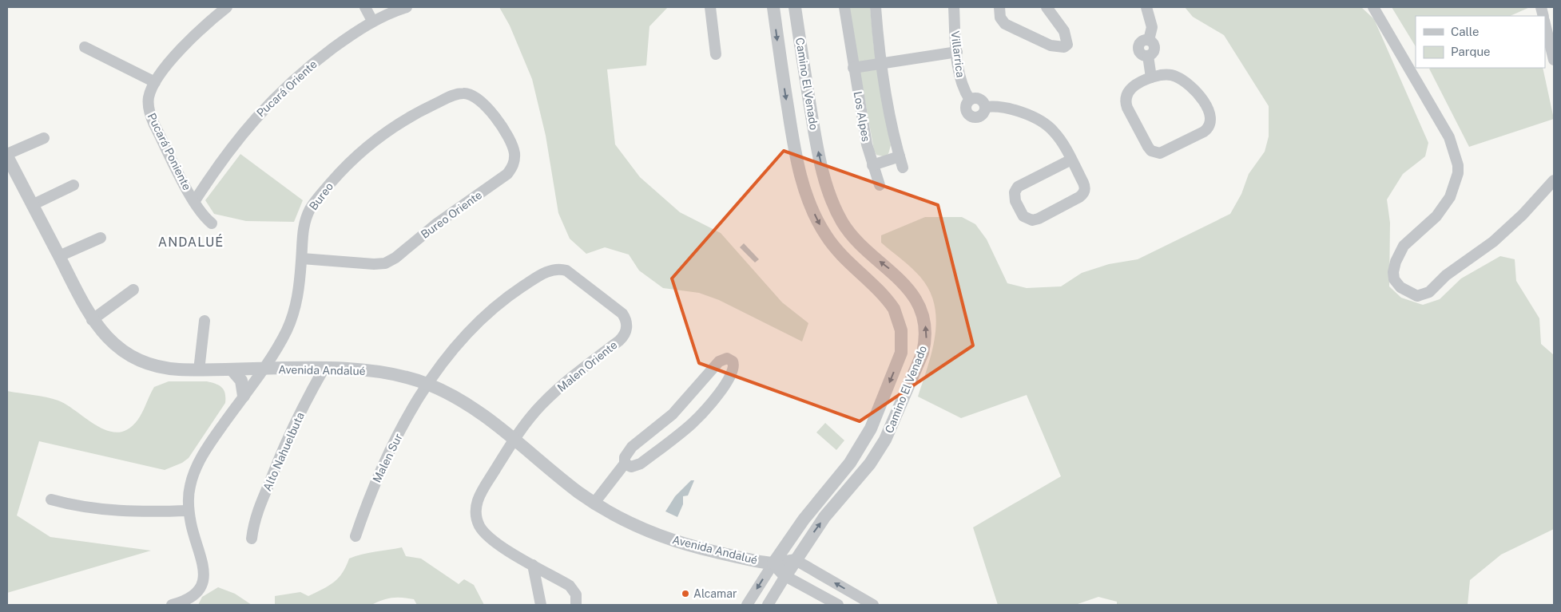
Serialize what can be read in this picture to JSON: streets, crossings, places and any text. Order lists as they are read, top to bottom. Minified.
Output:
{"streets":{"street":["Villarrica","Camino El Venado","Pucará Oriente","Los Alpes","Pucará Poniente","Bureo","Bureo Oriente","Malen Oriente","Avenida Andalué","Alto Nahuelbuta","Malen Sur"]},"crossings":[["Camino El Venado","Avenida Andalué"],["Pucará Oriente","Pucará Poniente"],["Bureo","Bureo Oriente"],["Bureo","Avenida Andalué"],["Malen Oriente","Avenida Andalué"],["Malen Oriente","Malen Sur"],["Avenida Andalué","Alto Nahuelbuta"],["Avenida Andalué","Malen Sur"]],"districts":["ANDALUÉ"],"places":["Alcamar"],"legend":["Calle","Parque"]}
